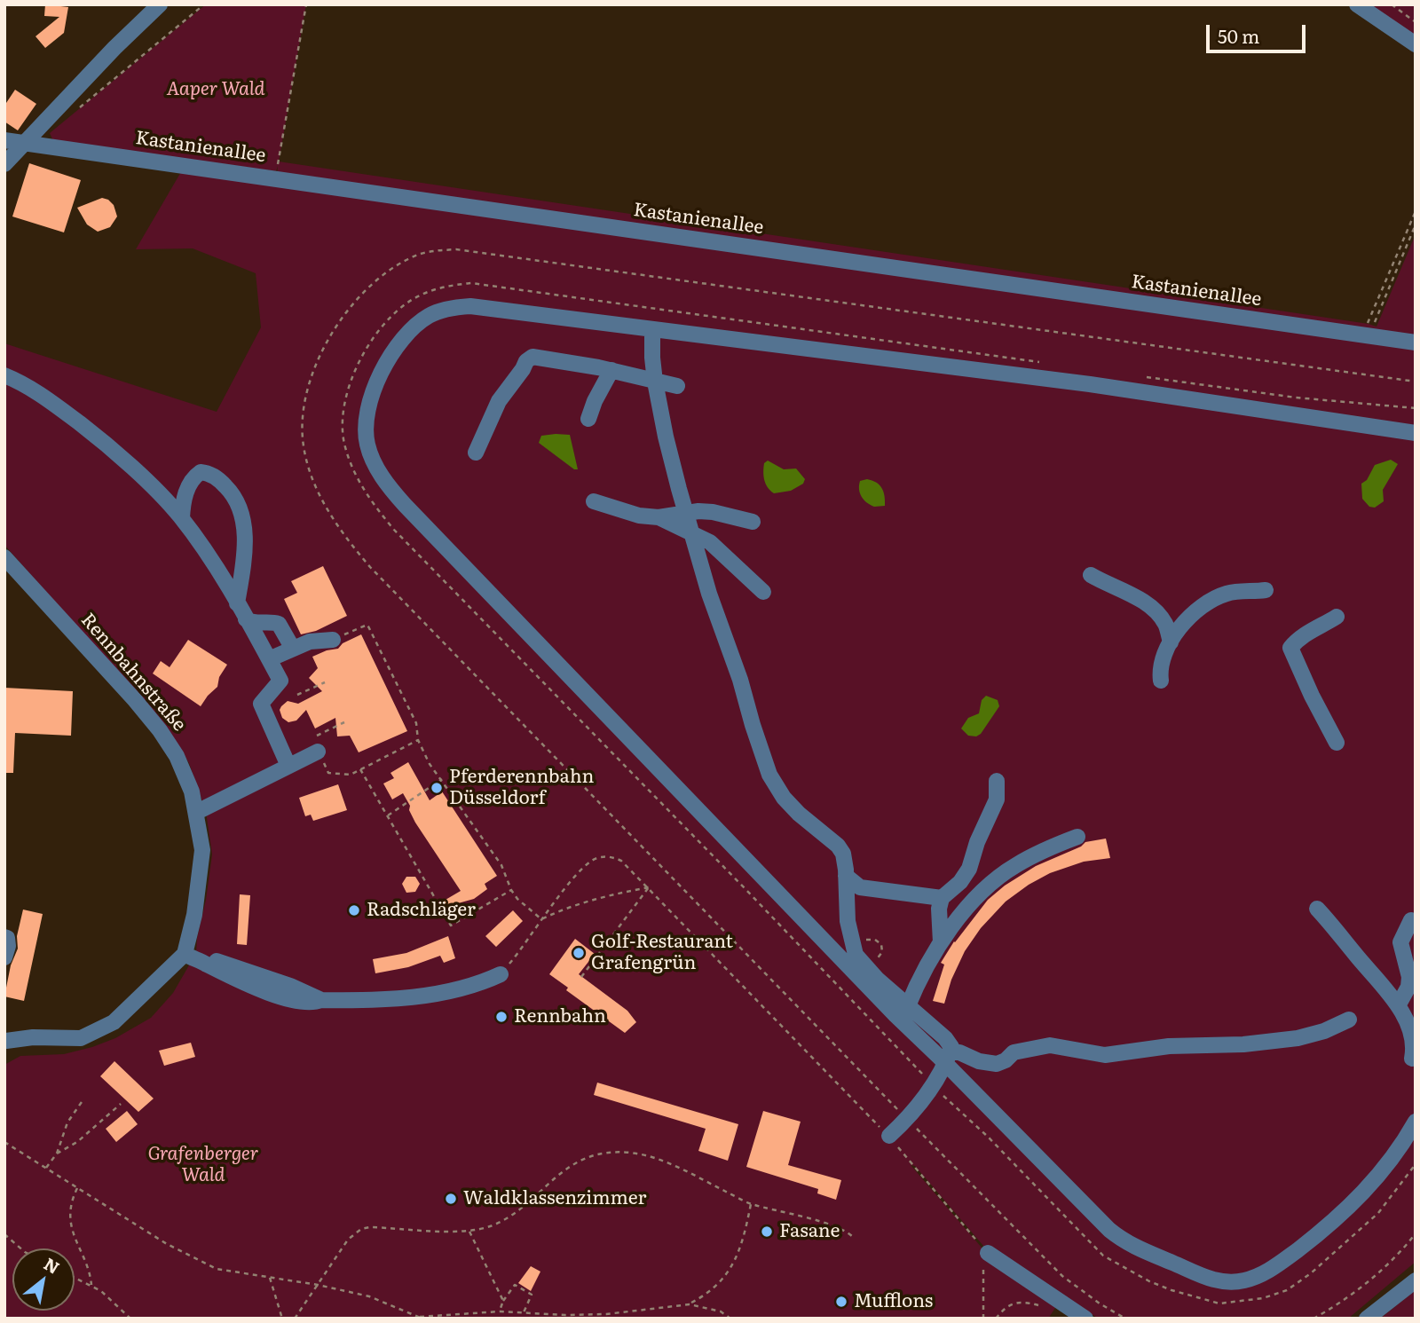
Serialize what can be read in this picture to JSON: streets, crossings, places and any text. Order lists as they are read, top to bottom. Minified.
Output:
{"streets":{"street":["Kastanienallee","Rennbahnstraße"]},"parks":["Aaper Wald","Grafenberger Wald"],"places":["Pferderennbahn Düsseldorf","Radschläger","Golf-Restaurant Grafengrün","Rennbahn","Waldklassenzimmer","Fasane","Mufflons"],"scale_bar":"50 m","north":"top right"}
